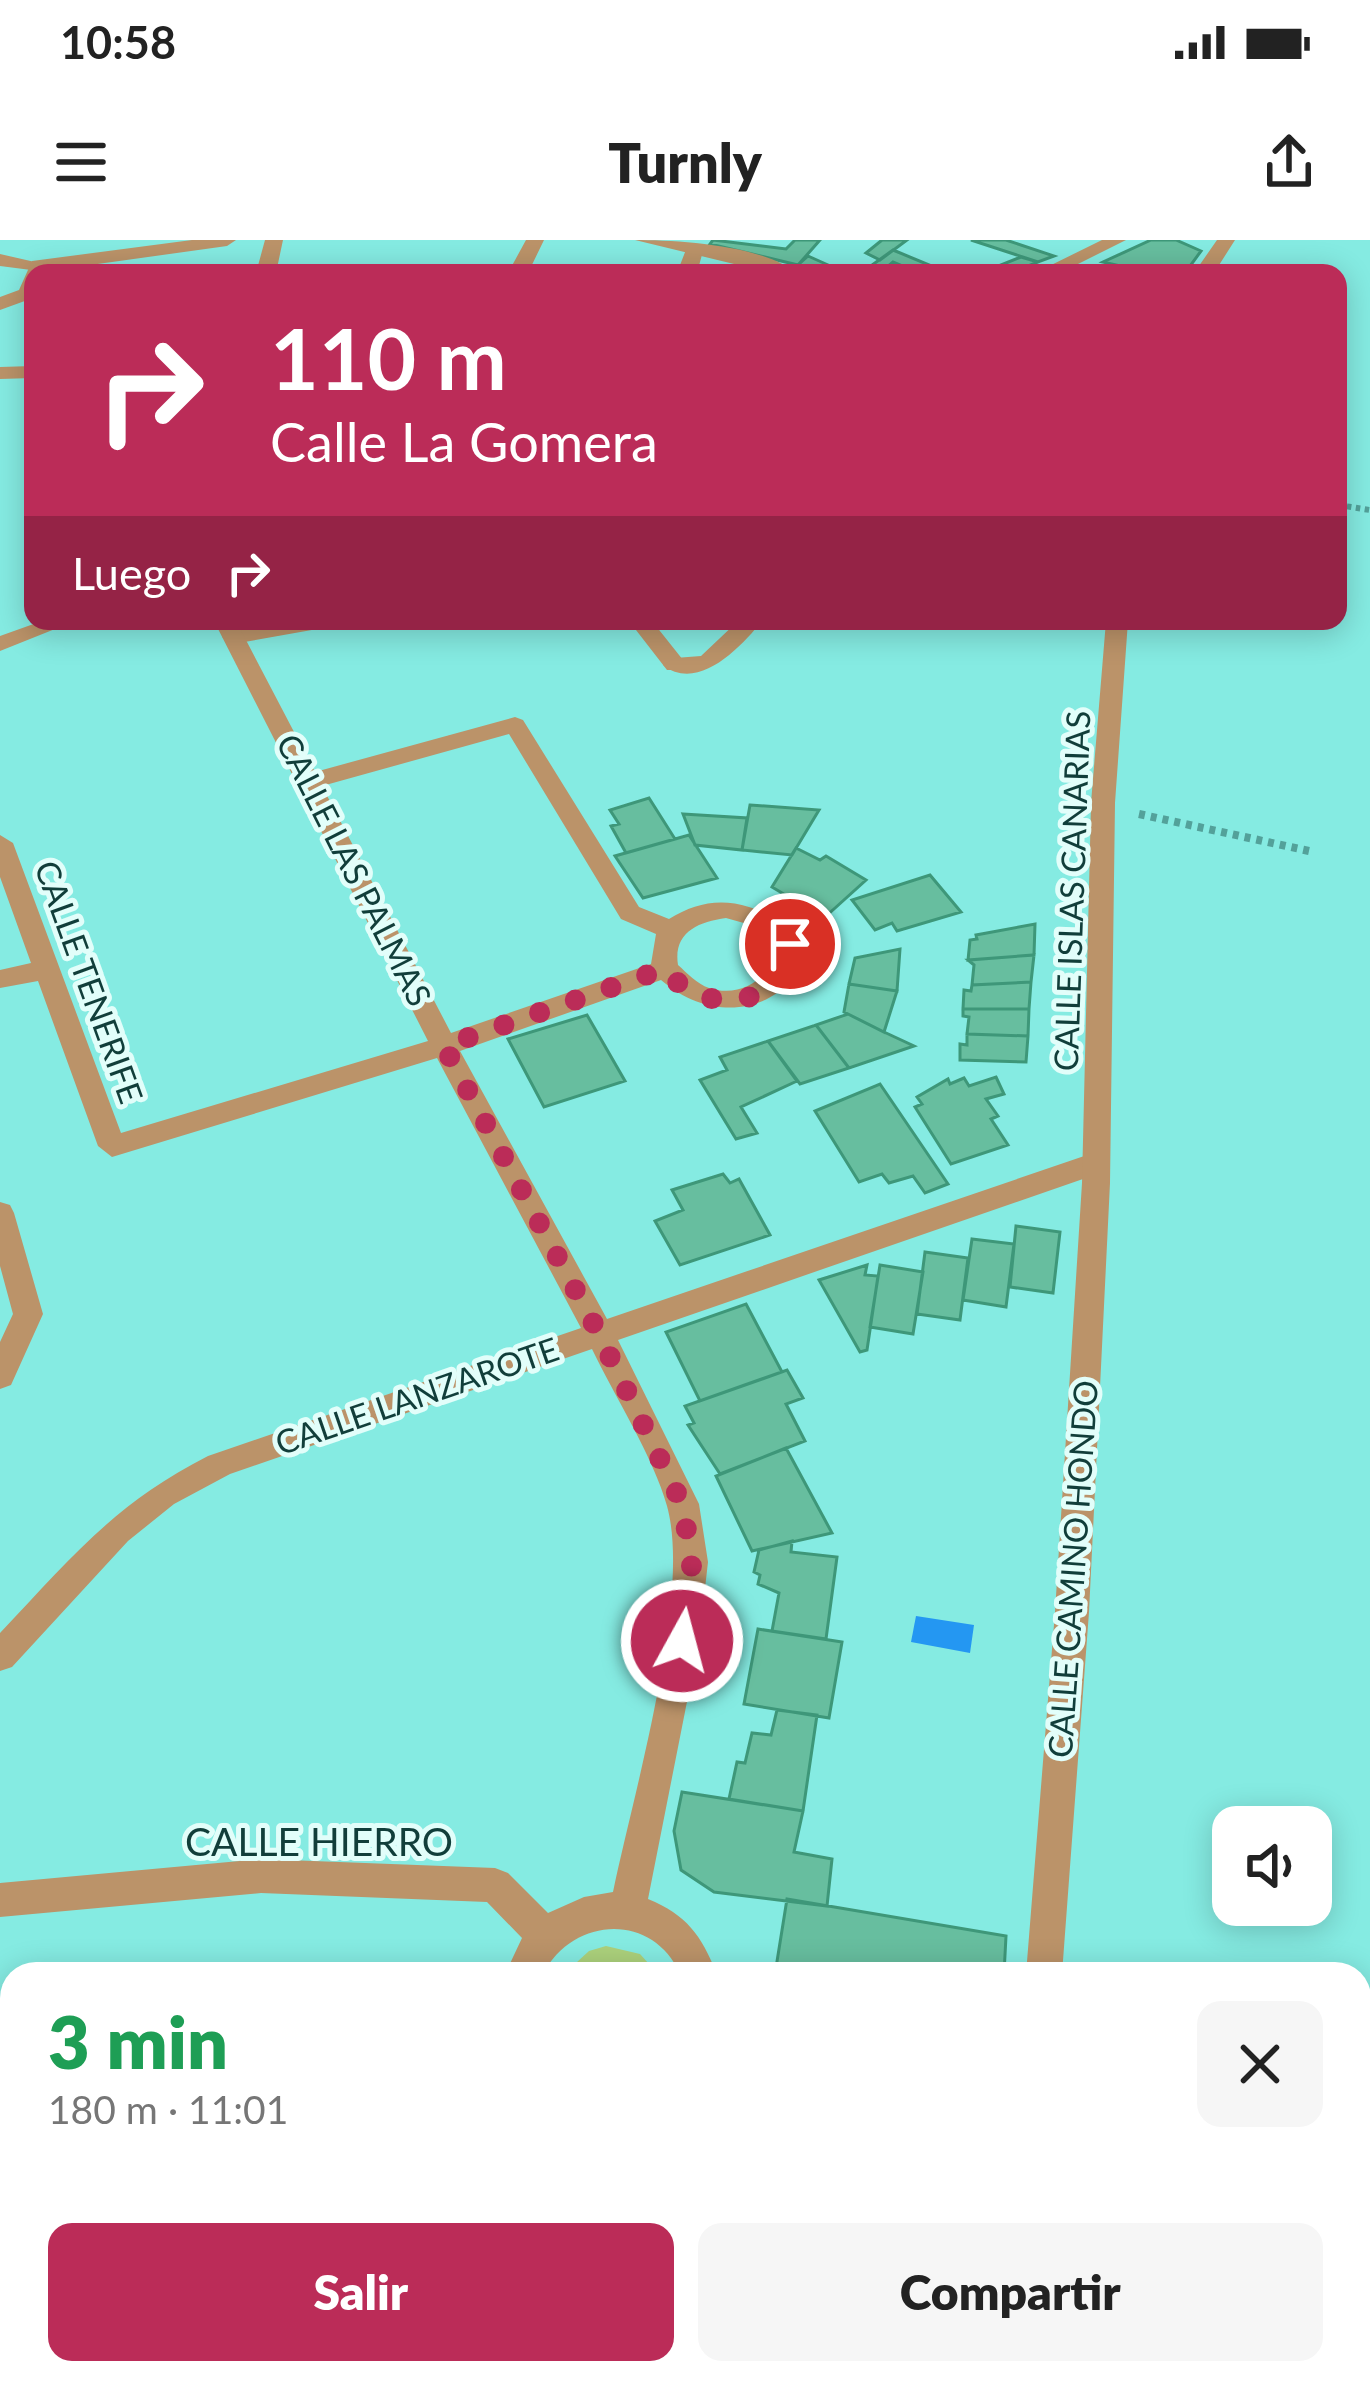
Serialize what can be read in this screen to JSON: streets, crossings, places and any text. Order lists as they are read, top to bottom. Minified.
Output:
{"streets":{"street":["CALLE LAS PALMAS","CALLE ISLAS CANARIAS","CALLE TENERIFE","CALLE LANZAROTE","CALLE CAMINO HONDO","CALLE HIERRO"]},"crossings":[["CALLE LAS PALMAS","CALLE TENERIFE"],["CALLE LAS PALMAS","CALLE LANZAROTE"],["CALLE ISLAS CANARIAS","CALLE LANZAROTE"],["CALLE ISLAS CANARIAS","CALLE CAMINO HONDO"],["CALLE LANZAROTE","CALLE CAMINO HONDO"]],"page":{"status":"10:58","header":"Turnly","turn":["110 m","Calle La Gomera"],"then":"Luego","heading":["3 min","180 m · 11:01"],"buttons":["Salir","Compartir"]}}
